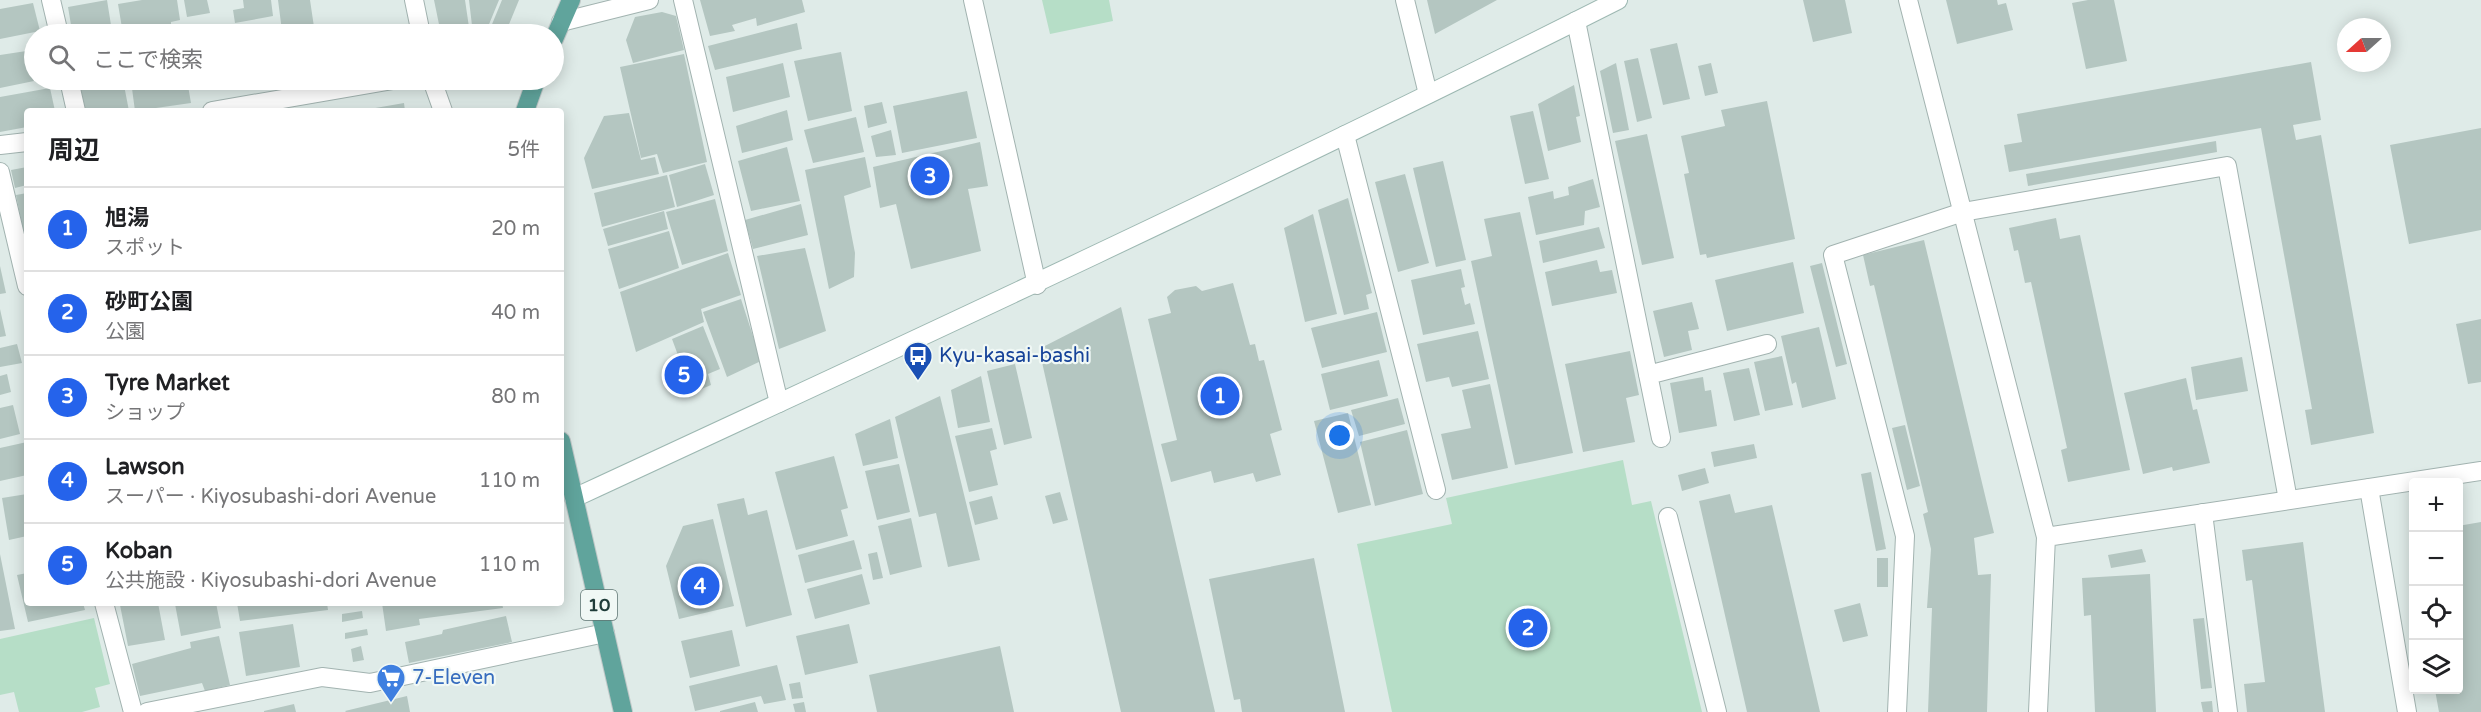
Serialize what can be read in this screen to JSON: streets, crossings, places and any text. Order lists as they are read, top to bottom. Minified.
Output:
{"streets":{"main road":["10"]},"places":{"bus stop":["Kyu-kasai-bashi"],"supermarket":["7-Eleven"]},"north":"left","page":{"search":"ここで検索","heading":["周辺","5件"],"pins":["3","5","1","4","2"],"list":[{"mark":"1","name":"旭湯","note":"スポット","value":"20 m"},{"mark":"2","name":"砂町公園","note":"公園","value":"40 m"},{"mark":"3","name":"Tyre Market","note":"ショップ","value":"80 m"},{"mark":"4","name":"Lawson","note":"スーパー · Kiyosubashi-dori Avenue","value":"110 m"},{"mark":"5","name":"Koban","note":"公共施設 · Kiyosubashi-dori Avenue","value":"110 m"}],"map_buttons":["+","−"]}}
